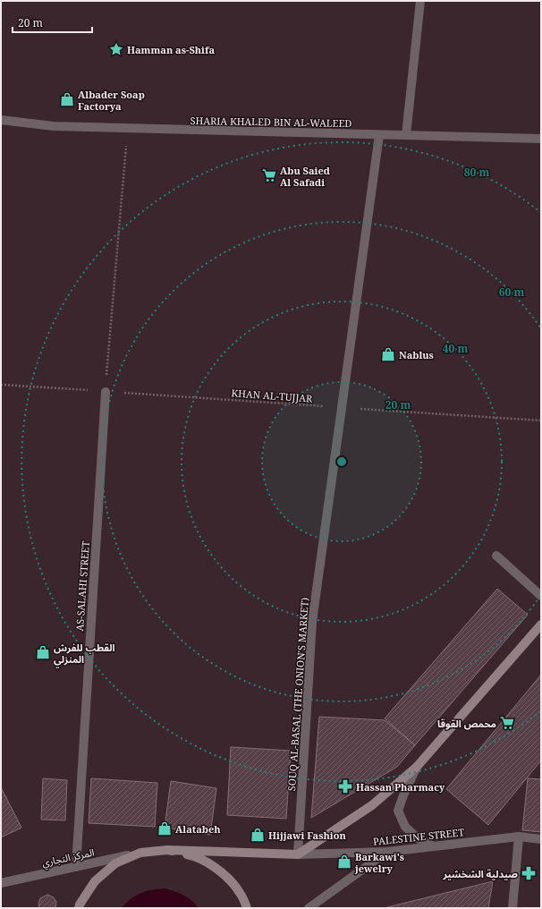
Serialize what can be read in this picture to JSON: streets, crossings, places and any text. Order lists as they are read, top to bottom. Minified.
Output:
{"streets":{"street":["SHARIA KHALED BIN AL-WALEED","AS-SALAHI STREET","SOUQ AL-BASAL (THE ONION'S MARKET)","PALESTINE STREET","المركز التجاري"],"path":["KHAN AL-TUJJAR"]},"crossings":[["SHARIA KHALED BIN AL-WALEED","SOUQ AL-BASAL (THE ONION'S MARKET)"],["KHAN AL-TUJJAR","AS-SALAHI STREET"],["KHAN AL-TUJJAR","SOUQ AL-BASAL (THE ONION'S MARKET)"],["AS-SALAHI STREET","المركز التجاري"],["SOUQ AL-BASAL (THE ONION'S MARKET)","PALESTINE STREET"]],"places":{"place":["Hamman as-Shifa"],"shop":["Albader Soap Factorya","Nablus","القطب للفرش المنزلي","Alatabeh","Hijjawi Fashion","Barkawi's jewelry"],"supermarket":["Abu Saied Al Safadi","محمص القوقا"],"pharmacy":["Hassan Pharmacy","صيدلية الشخشير"]},"scale_bar":"20 m","rings":["80 m","60 m","40 m","20 m"]}
